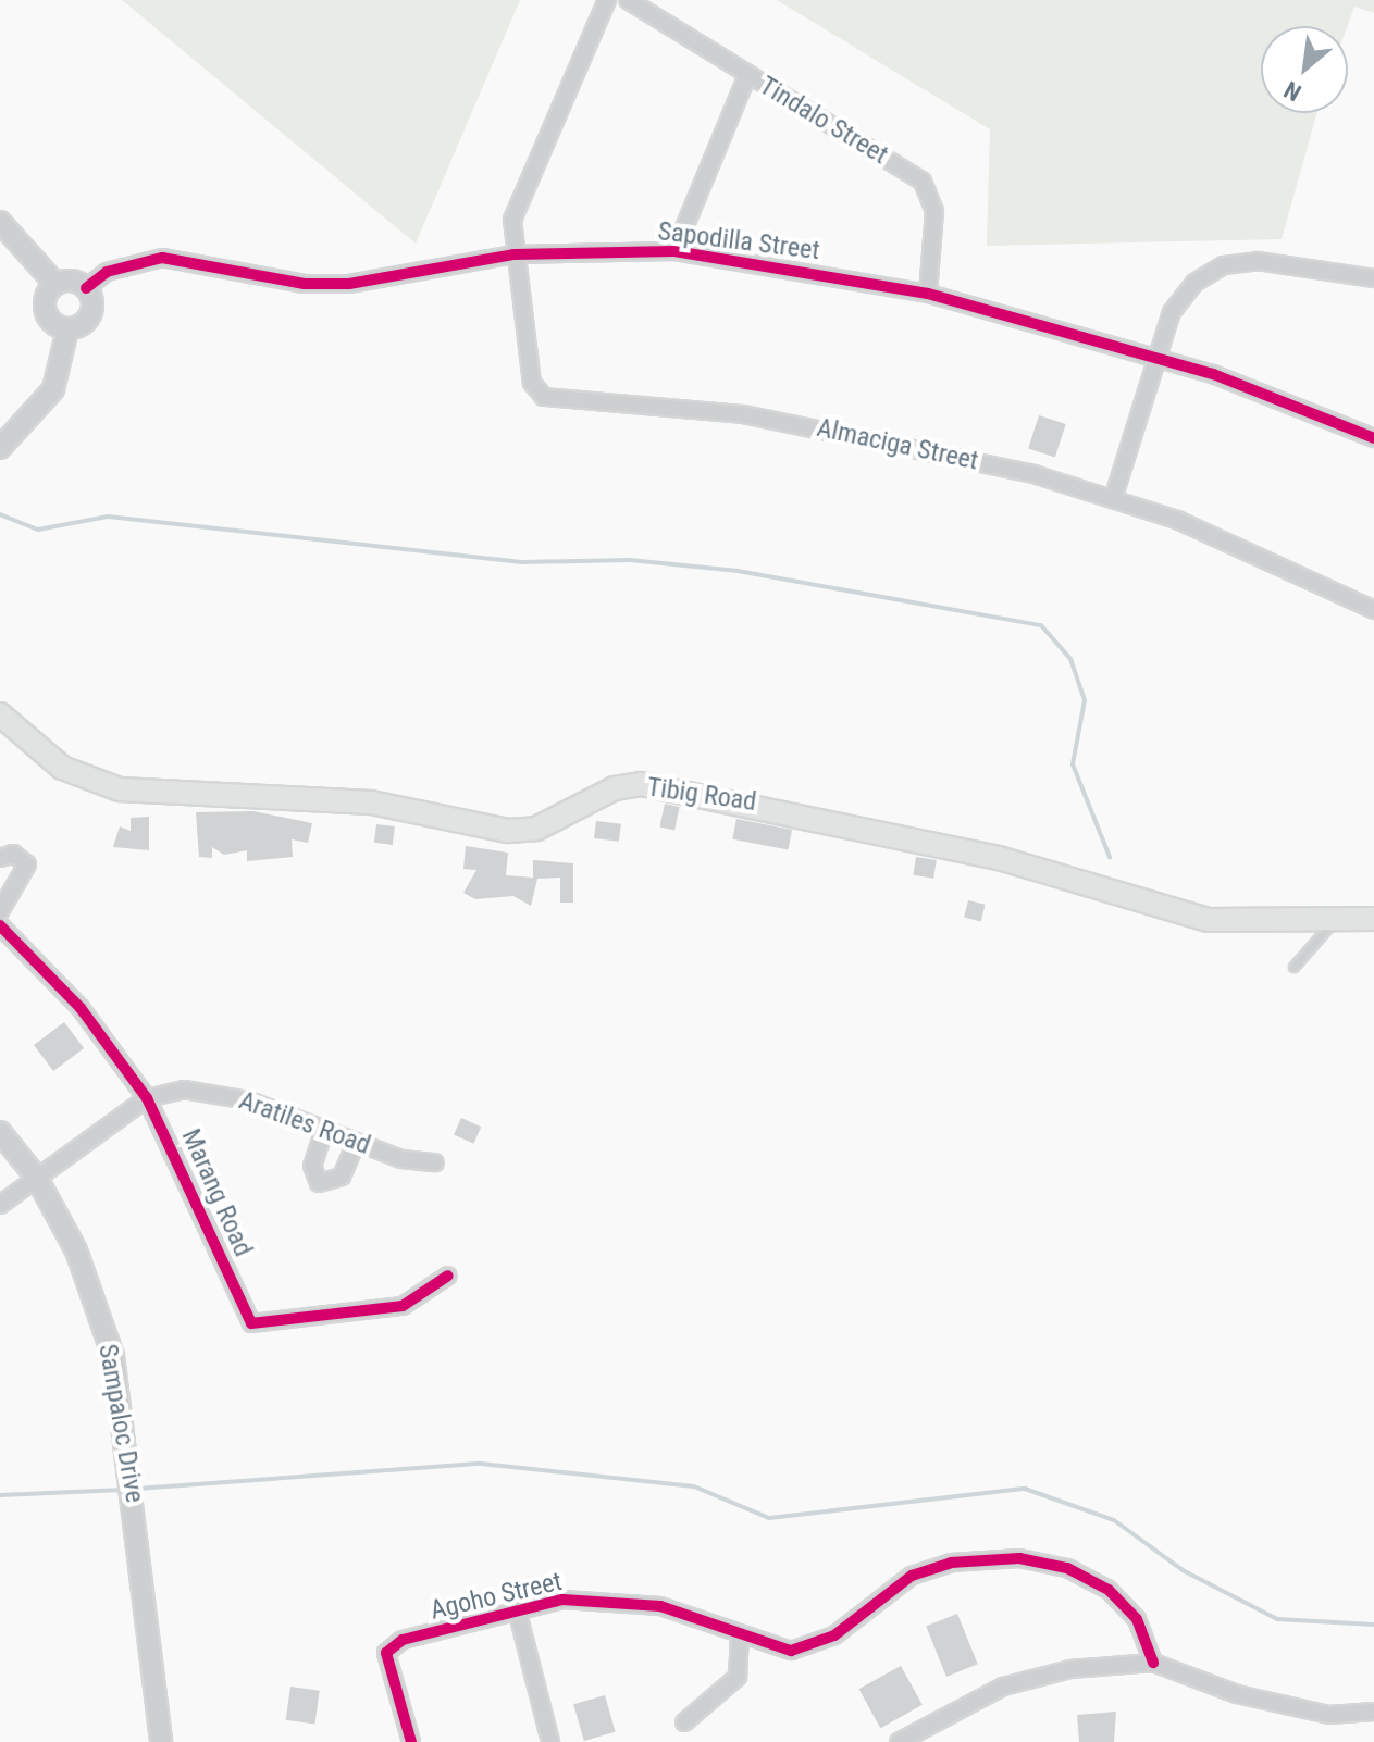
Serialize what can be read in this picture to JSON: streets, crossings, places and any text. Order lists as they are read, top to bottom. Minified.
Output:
{"streets":{"main road":["Tibig Road"],"street":["Tindalo Street","Sapodilla Street","Almaciga Street","Aratiles Road","Marang Road","Sampaloc Drive","Agoho Street"]},"crossings":[["Tindalo Street","Sapodilla Street"],["Sapodilla Street","Almaciga Street"],["Aratiles Road","Marang Road"],["Aratiles Road","Sampaloc Drive"]],"north":"bottom left"}
